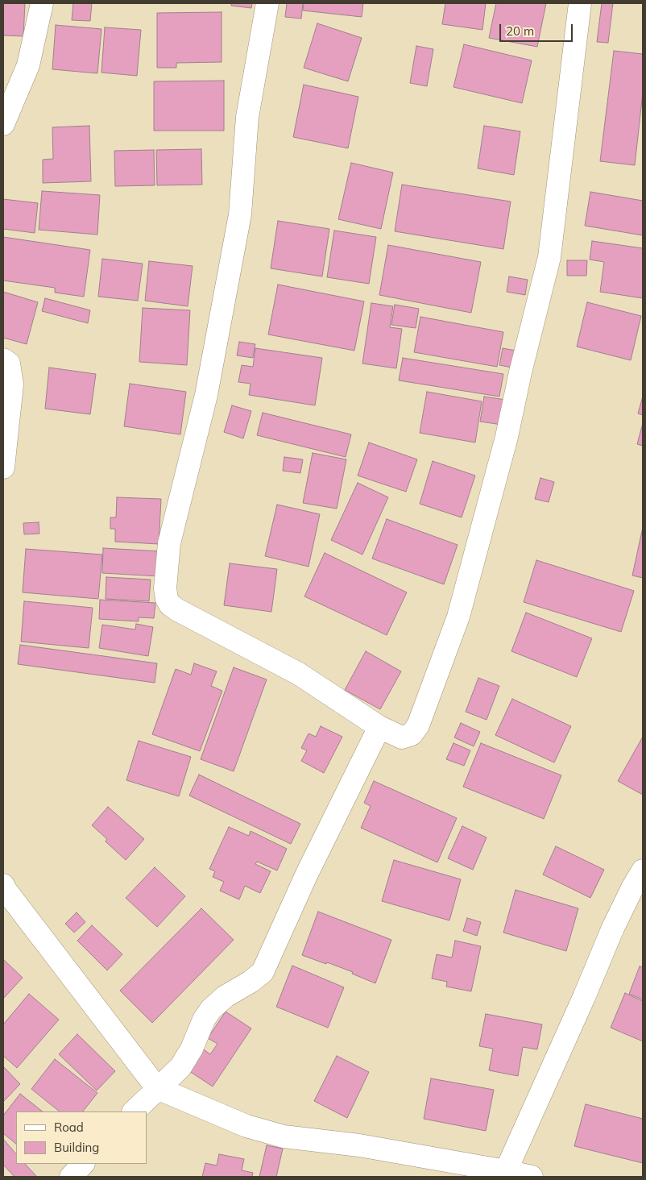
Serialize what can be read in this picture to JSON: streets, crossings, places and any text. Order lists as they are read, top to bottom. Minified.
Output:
{"legend":["Road","Building"],"scale_bar":"20 m"}
